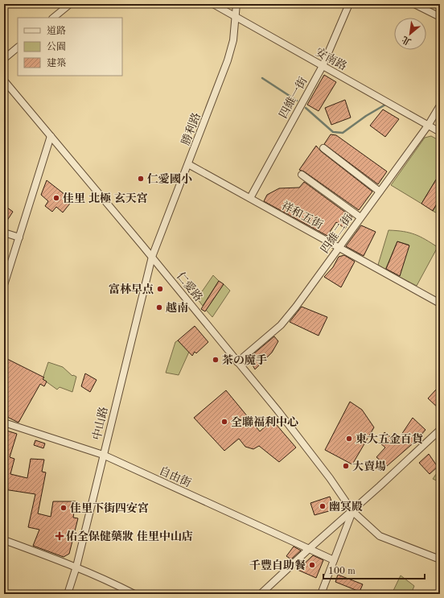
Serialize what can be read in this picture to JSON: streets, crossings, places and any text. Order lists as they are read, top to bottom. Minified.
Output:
{"streets":{"street":["安南路","四維一街","勝利路","祥和五街","四維二街","仁愛路","中山路","自由街"]},"crossings":[["安南路","四維一街"],["安南路","勝利路"],["安南路","四維二街"],["四維一街","祥和五街"],["勝利路","祥和五街"],["勝利路","仁愛路"],["勝利路","中山路"],["祥和五街","四維二街"],["四維二街","仁愛路"],["仁愛路","中山路"],["中山路","自由街"]],"places":{"other":["仁愛國小","佳里 北極 玄天宮","富林早点","越南","茶の魔手","全聯福利中心","東大五金百貨","大賣場","幽冥殿","佳里下街四安宮","千豐自助餐"],"health":["佑全保健藥妝 佳里中山店"]},"legend":["道路","公園","建築"],"scale_bar":"100 m","north":"bottom left"}
